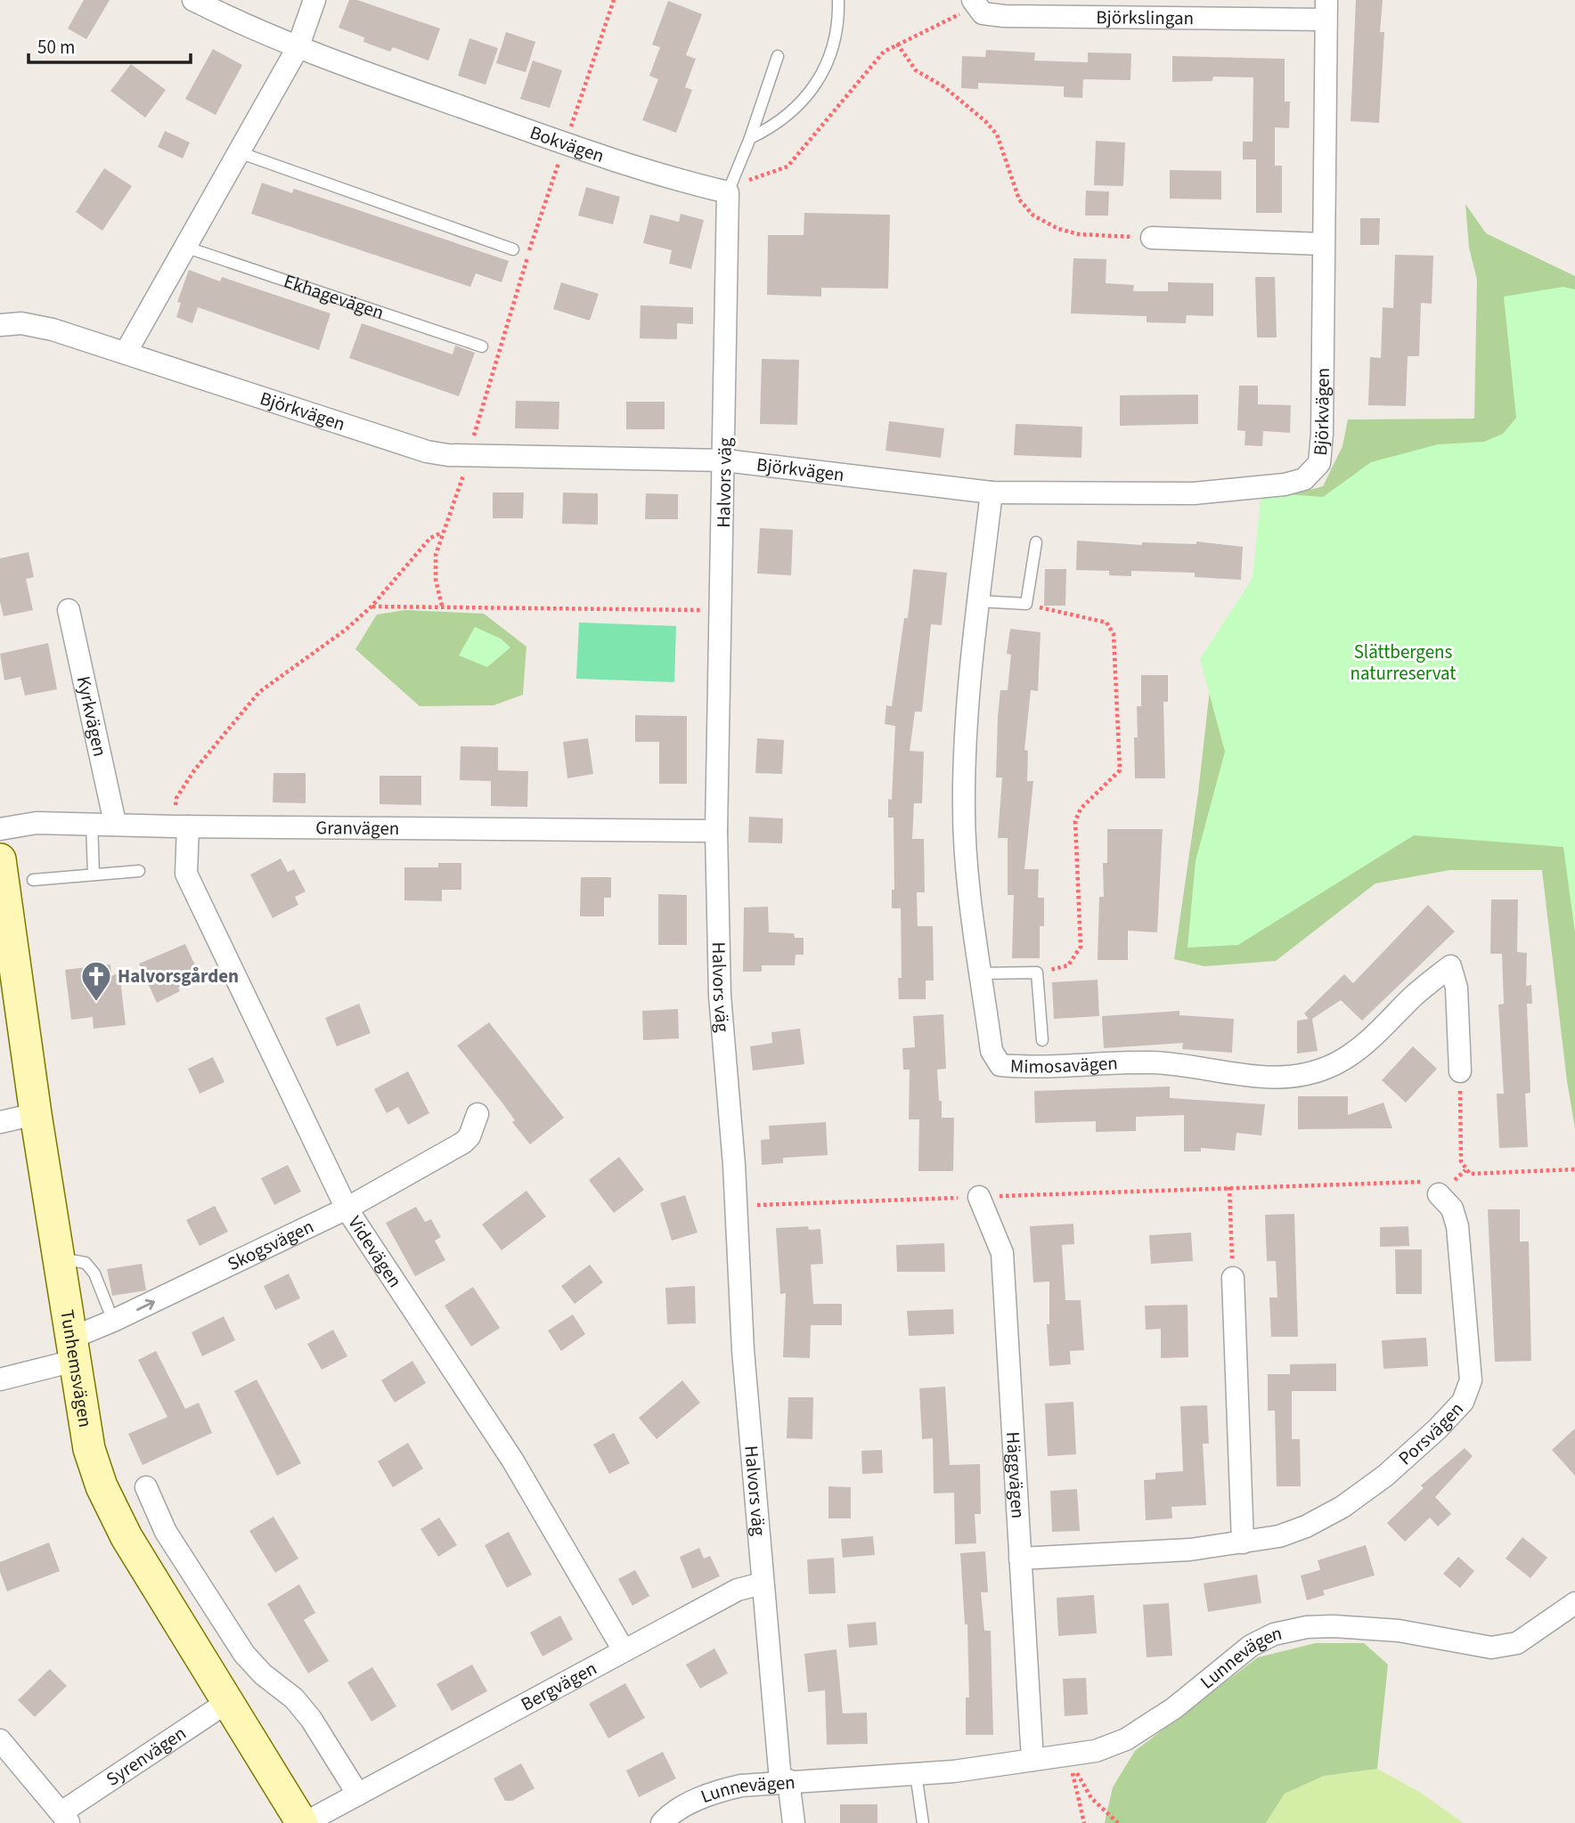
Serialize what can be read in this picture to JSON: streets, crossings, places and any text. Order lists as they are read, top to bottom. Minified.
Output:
{"streets":{"street":["Björkslingan","Bokvägen","Björkvägen","Halvors väg","Kyrkvägen","Granvägen","Mimosavägen","Skogsvägen","Videvägen","Tunhemsvägen","Porsvägen","Häggvägen","Lunnevägen","Bergvägen","Syrenvägen"],"lane":["Ekhagevägen"]},"crossings":[["Björkslingan","Björkvägen"],["Bokvägen","Halvors väg"],["Björkvägen","Halvors väg"],["Björkvägen","Mimosavägen"],["Halvors väg","Granvägen"],["Halvors väg","Lunnevägen"],["Halvors väg","Bergvägen"],["Kyrkvägen","Granvägen"],["Granvägen","Videvägen"],["Skogsvägen","Videvägen"],["Skogsvägen","Tunhemsvägen"],["Videvägen","Bergvägen"],["Tunhemsvägen","Bergvägen"],["Tunhemsvägen","Syrenvägen"],["Porsvägen","Häggvägen"],["Häggvägen","Lunnevägen"]],"one_way":["Skogsvägen"],"parks":["Slättbergens naturreservat"],"places":{"church":["Halvorsgården"]},"scale_bar":"50 m"}
